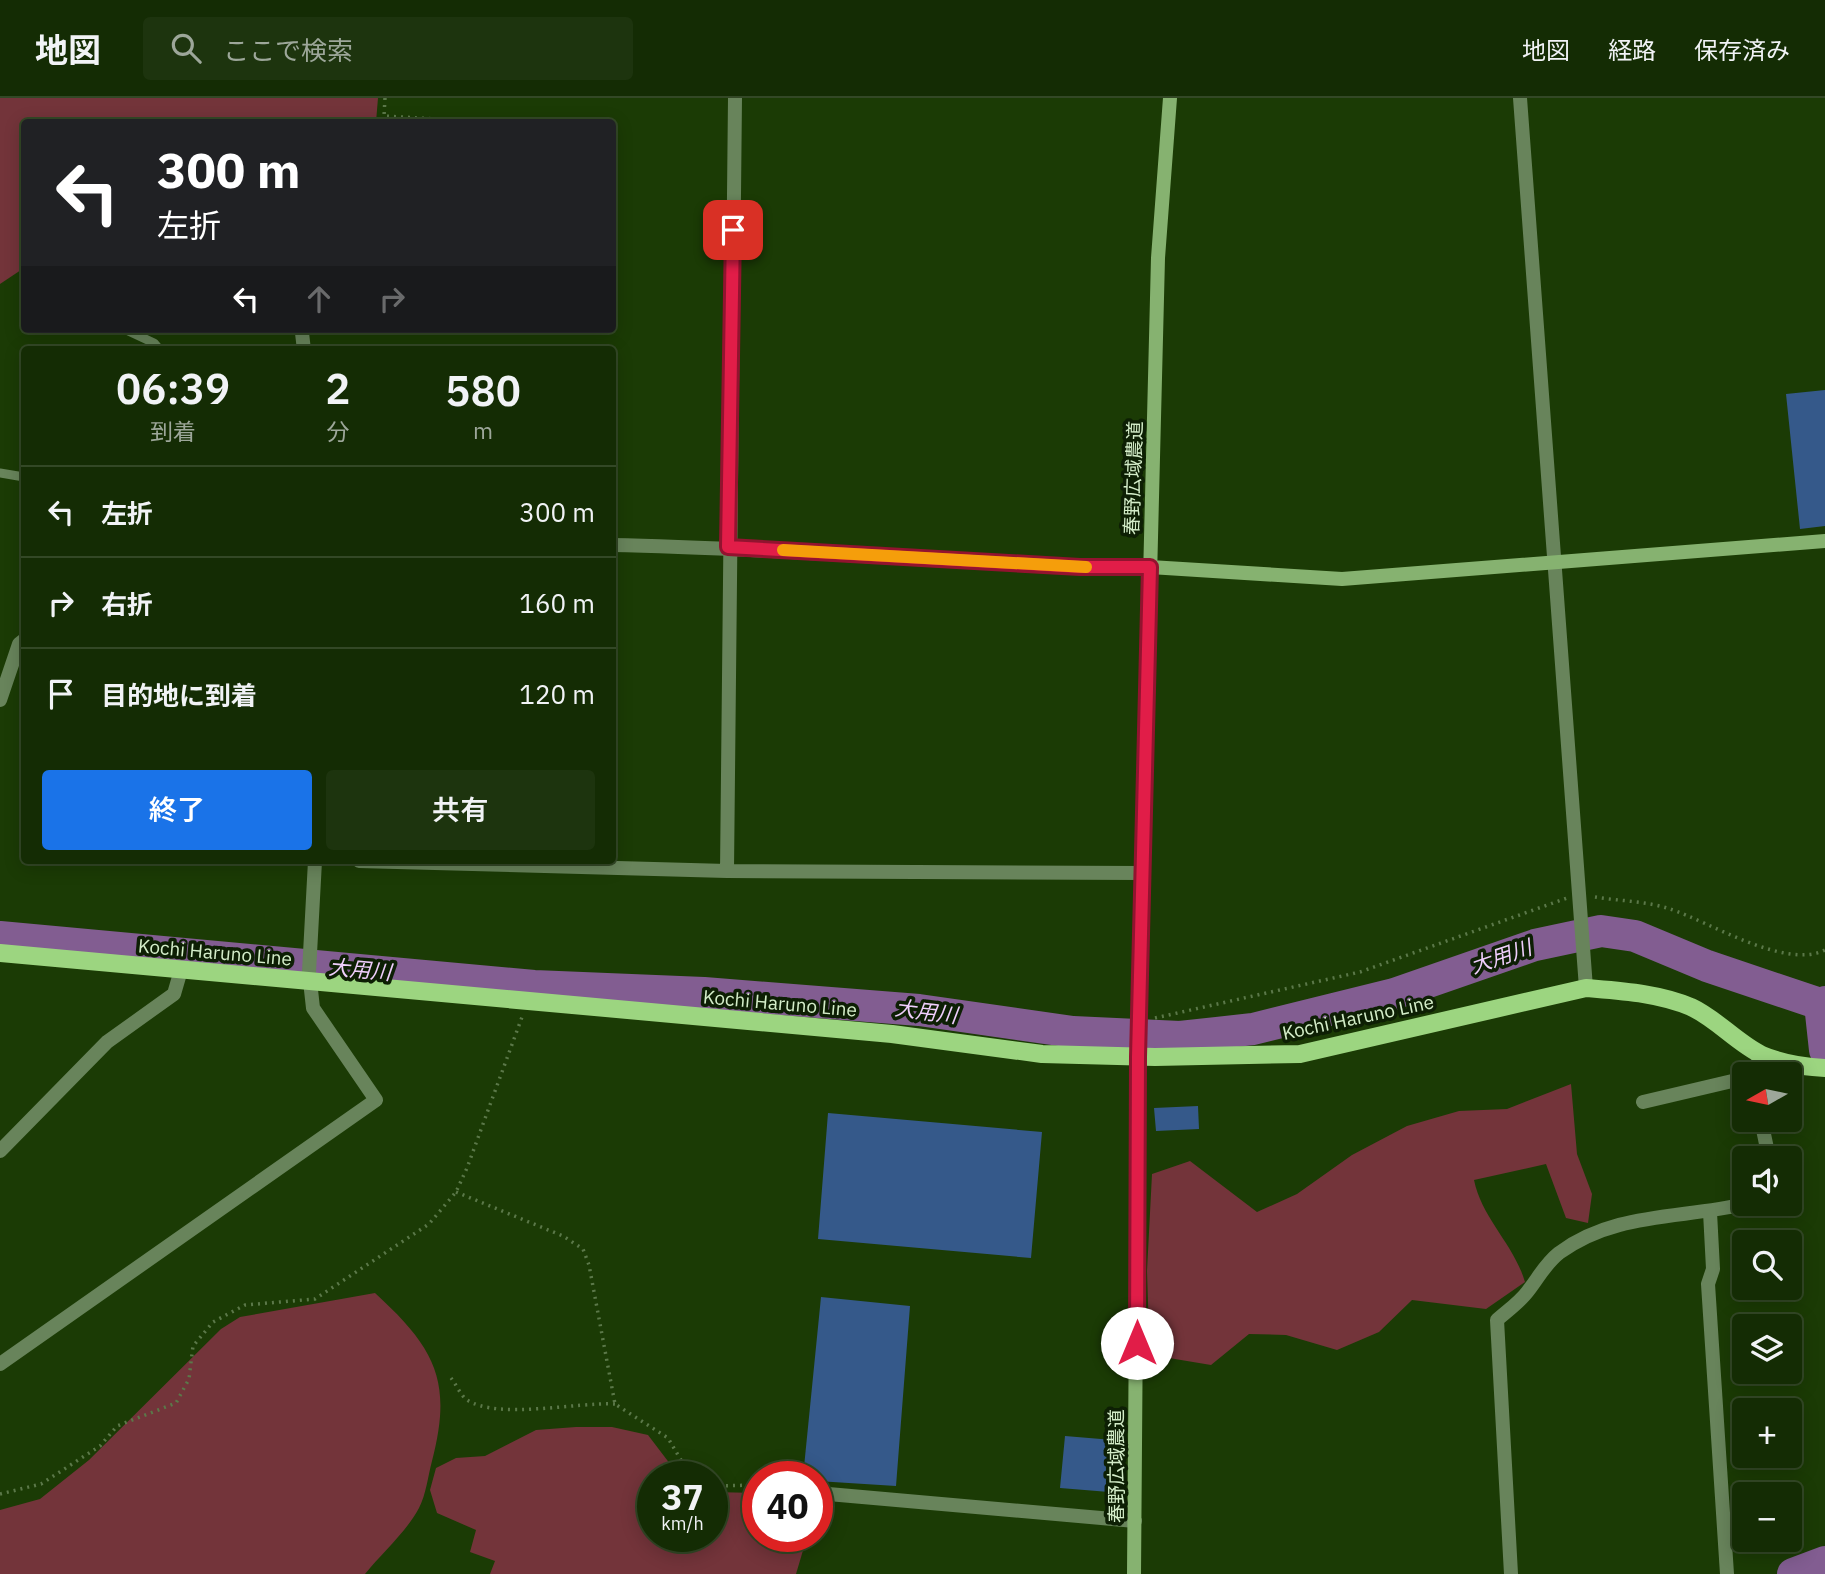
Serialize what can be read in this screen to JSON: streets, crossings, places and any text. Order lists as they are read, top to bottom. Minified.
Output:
{"streets":{"main road":["Kochi Haruno Line"],"street":["春野広域農道"]},"crossings":[["春野広域農道","Kochi Haruno Line"]],"water":["大用川"],"north":"left","page":{"header":"地図","search":"ここで検索","nav":["地図","経路","保存済み"],"turn":["300 m","左折"],"eta":["06:39","到着","2","分","580","m"],"list":[{"name":"左折","value":"300 m"},{"name":"右折","value":"160 m"},{"name":"目的地に到着","value":"120 m"}],"buttons":["終了","共有"],"map_buttons":["+","−"],"speed":"37 km/h","limit":"40"}}
